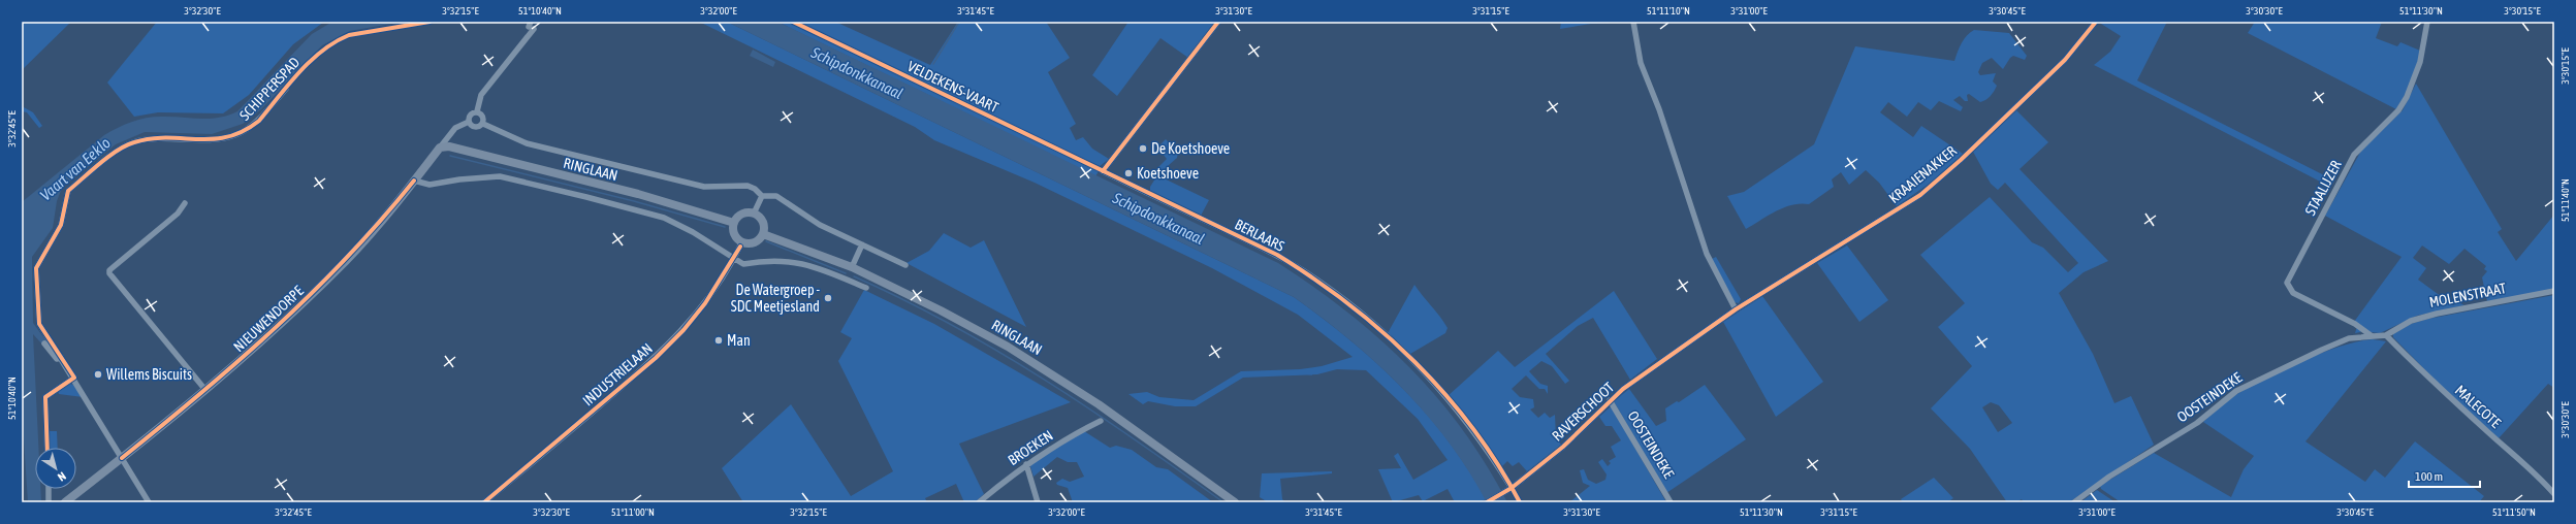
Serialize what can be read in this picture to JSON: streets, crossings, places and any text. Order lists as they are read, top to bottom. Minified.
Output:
{"streets":{"main road":["RINGLAAN","NIEUWENDORPE"],"street":["SCHIPPERSPAD","KRAAIENAKKER","STAALIJZER","BERLAARS","MOLENSTRAAT","INDUSTRIELAAN","OOSTEINDEKE","MALECOTE","RAVERSCHOOT","BROEKEN"],"cycle path":["VELDEKENS-VAART"]},"crossings":[["SCHIPPERSPAD","NIEUWENDORPE"],["RINGLAAN","NIEUWENDORPE"],["RINGLAAN","INDUSTRIELAAN"],["KRAAIENAKKER","RAVERSCHOOT"],["STAALIJZER","OOSTEINDEKE"],["BERLAARS","RAVERSCHOOT"],["MOLENSTRAAT","OOSTEINDEKE"],["MOLENSTRAAT","MALECOTE"],["OOSTEINDEKE","MALECOTE"],["OOSTEINDEKE","RAVERSCHOOT"]],"water":["Schipdonkkanaal","Vaart van Eeklo"],"places":["De Koetshoeve","Koetshoeve","De Watergroep - SDC Meetjesland","Man","Willems Biscuits"],"scale_bar":"100 m","north":"bottom right","coordinates":["3°32'30\"E","3°32'15\"E","51°10'40\"N","3°32'00\"E","3°31'45\"E","3°31'30\"E","3°31'15\"E","51°11'10\"N","3°31'00\"E","3°30'45\"E","3°30'30\"E","51°11'30\"N","3°30'15\"E","3°32'45\"E","51°11'40\"N","51°11'00\"N","51°11'50\"N"]}
